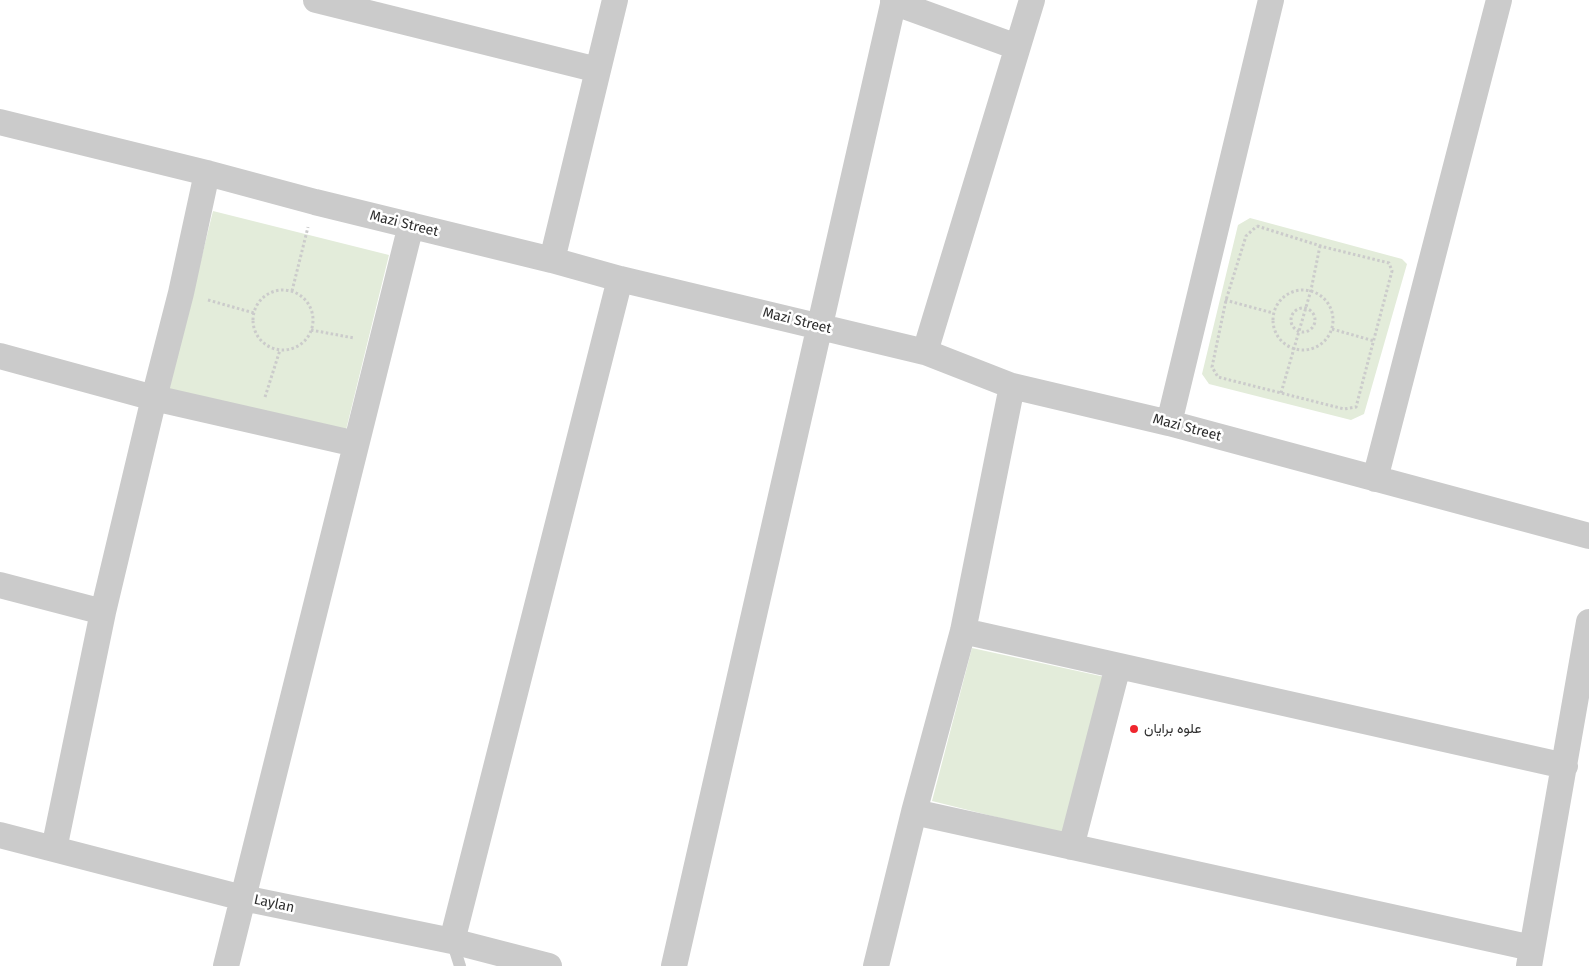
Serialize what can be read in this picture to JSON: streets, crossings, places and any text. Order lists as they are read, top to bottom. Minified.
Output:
{"streets":{"street":["Mazi Street","Laylan"]},"places":["علوه برايان"]}
